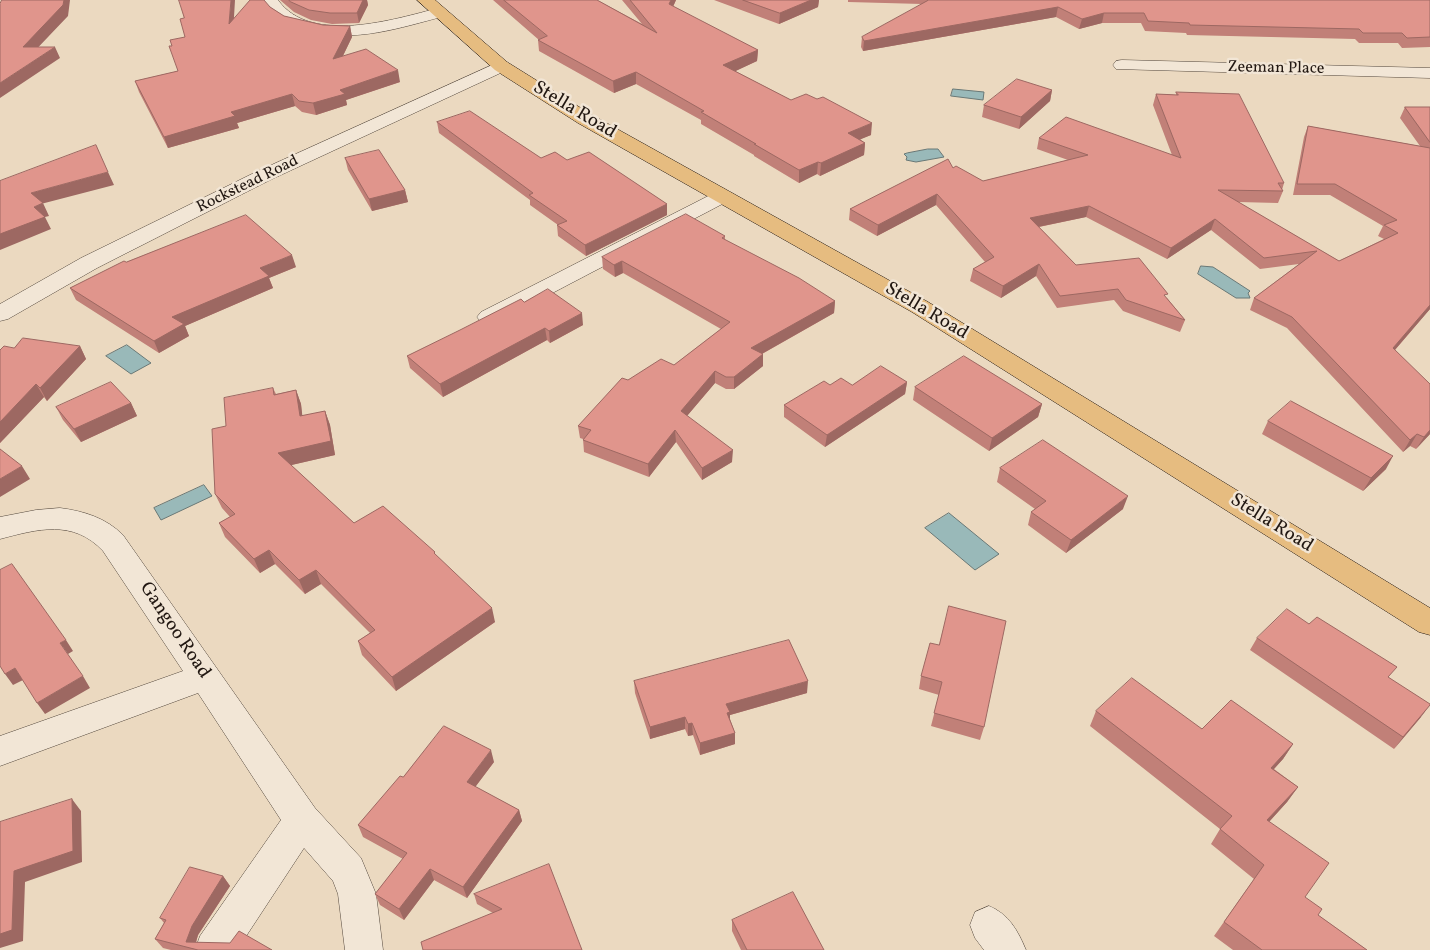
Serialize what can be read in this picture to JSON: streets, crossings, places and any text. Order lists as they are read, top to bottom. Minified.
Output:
{"streets":{"main road":["Stella Road"],"street":["Zeeman Place","Rockstead Road","Gangoo Road"]},"crossings":[["Stella Road","Rockstead Road"]]}
